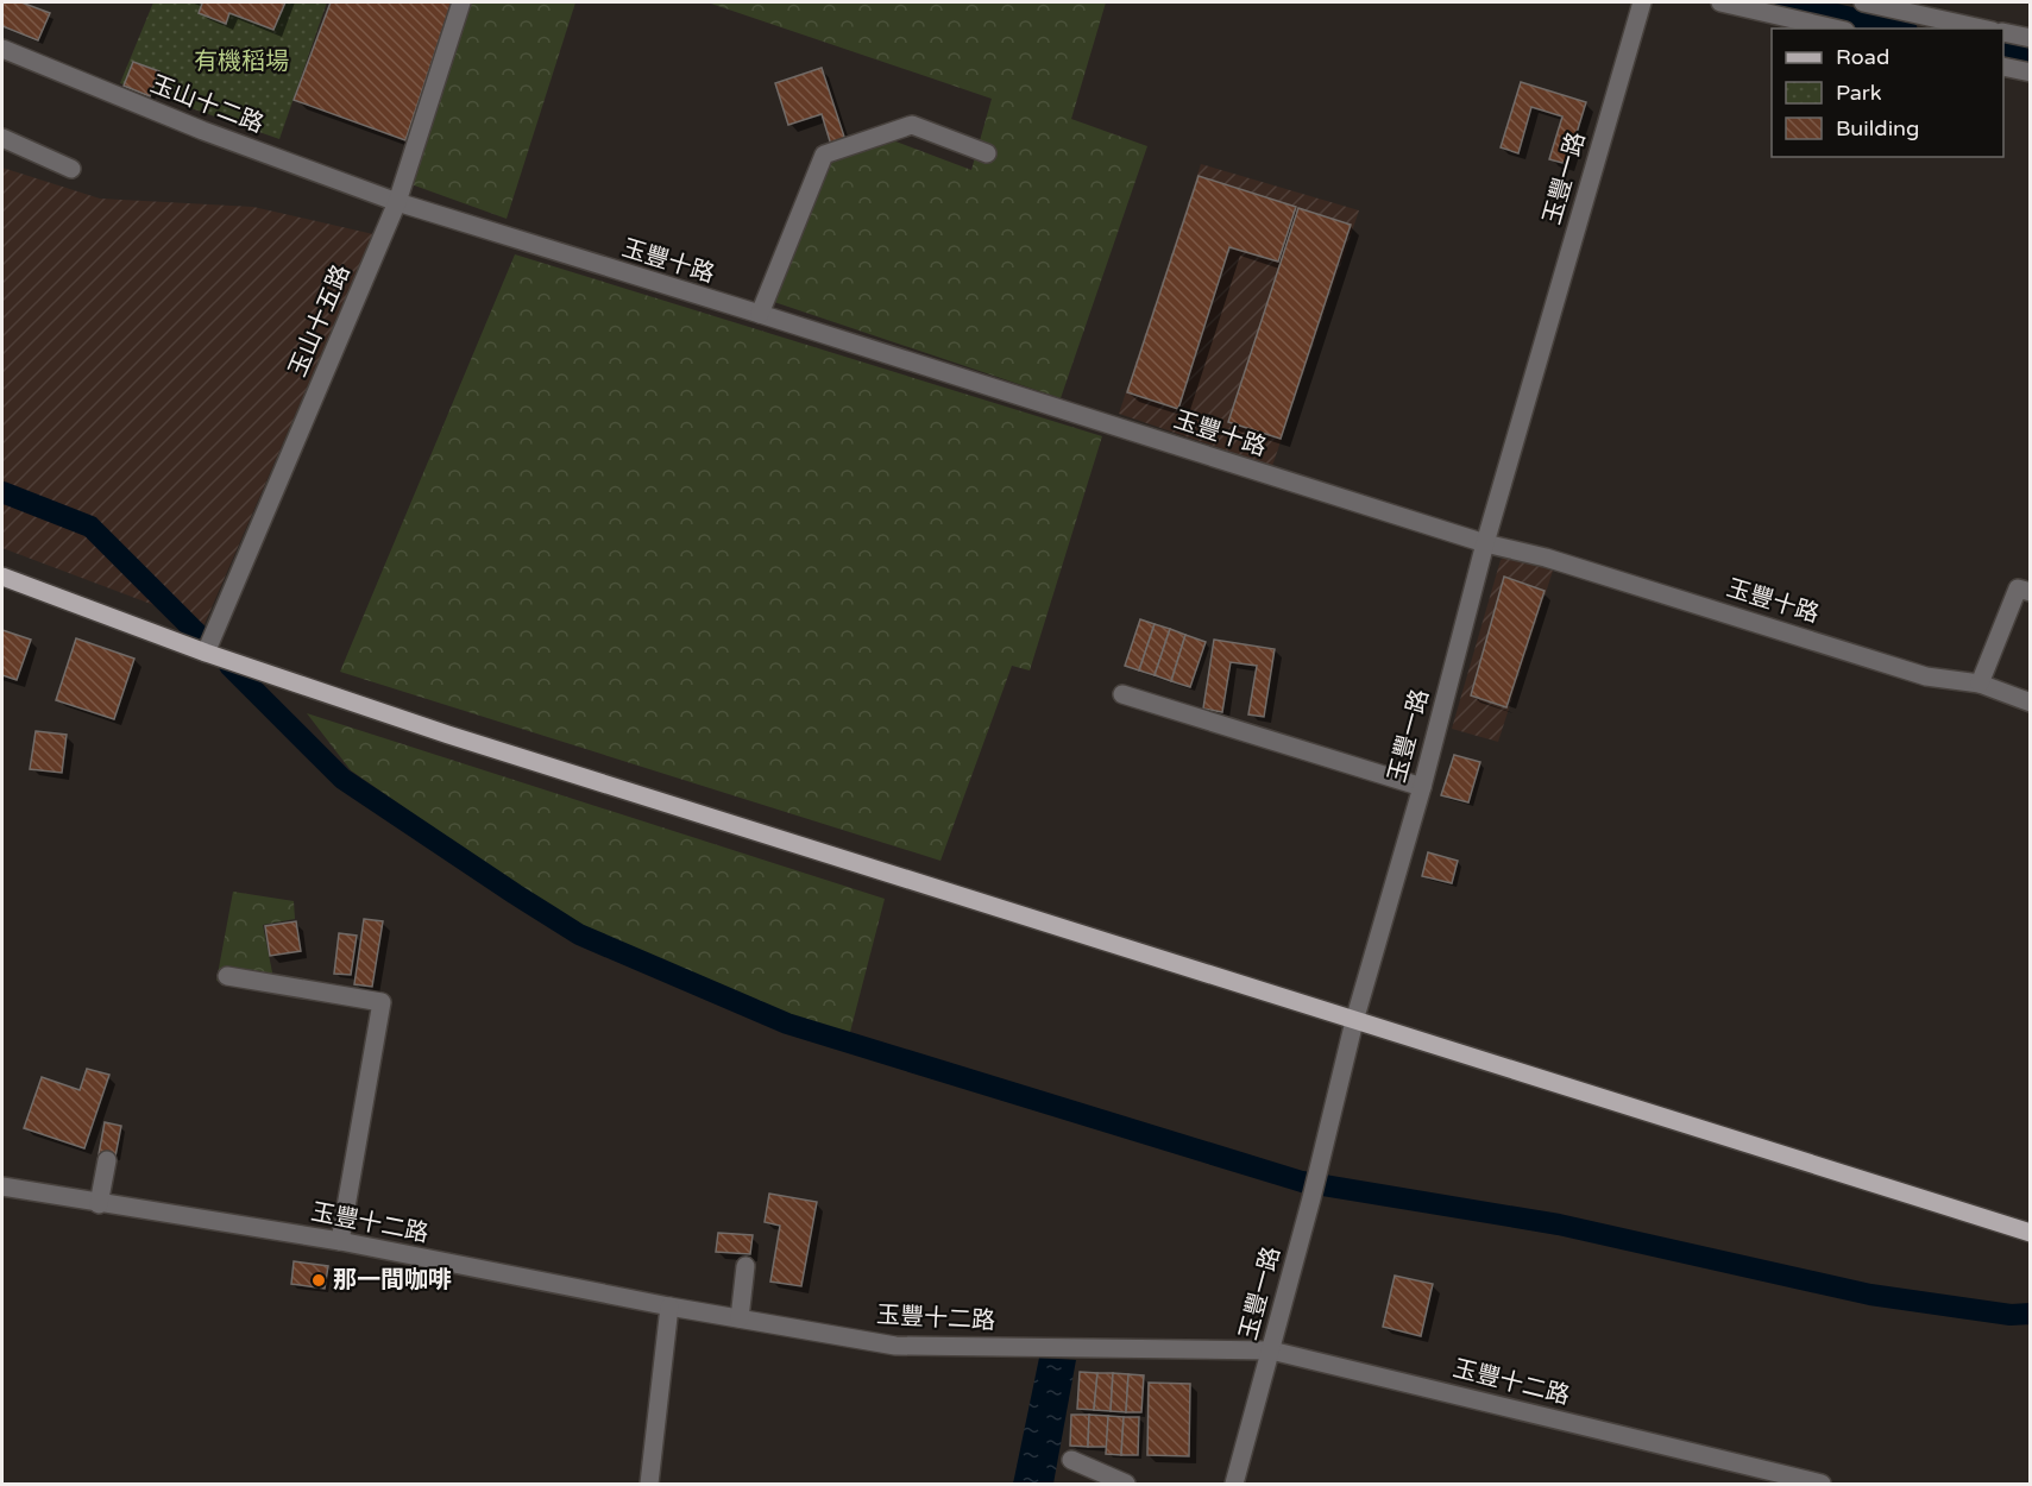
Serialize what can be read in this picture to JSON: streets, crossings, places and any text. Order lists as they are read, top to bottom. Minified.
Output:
{"streets":{"street":["玉山十二路","玉豐一路","玉豐十路","玉山十五路","玉豐十二路"]},"crossings":[["玉山十二路","玉豐十路"],["玉山十二路","玉山十五路"],["玉豐一路","玉豐十路"],["玉豐一路","玉豐十二路"],["玉豐十路","玉山十五路"]],"parks":["有機稻場"],"places":["那一間咖啡"],"legend":["Road","Park","Building"]}
